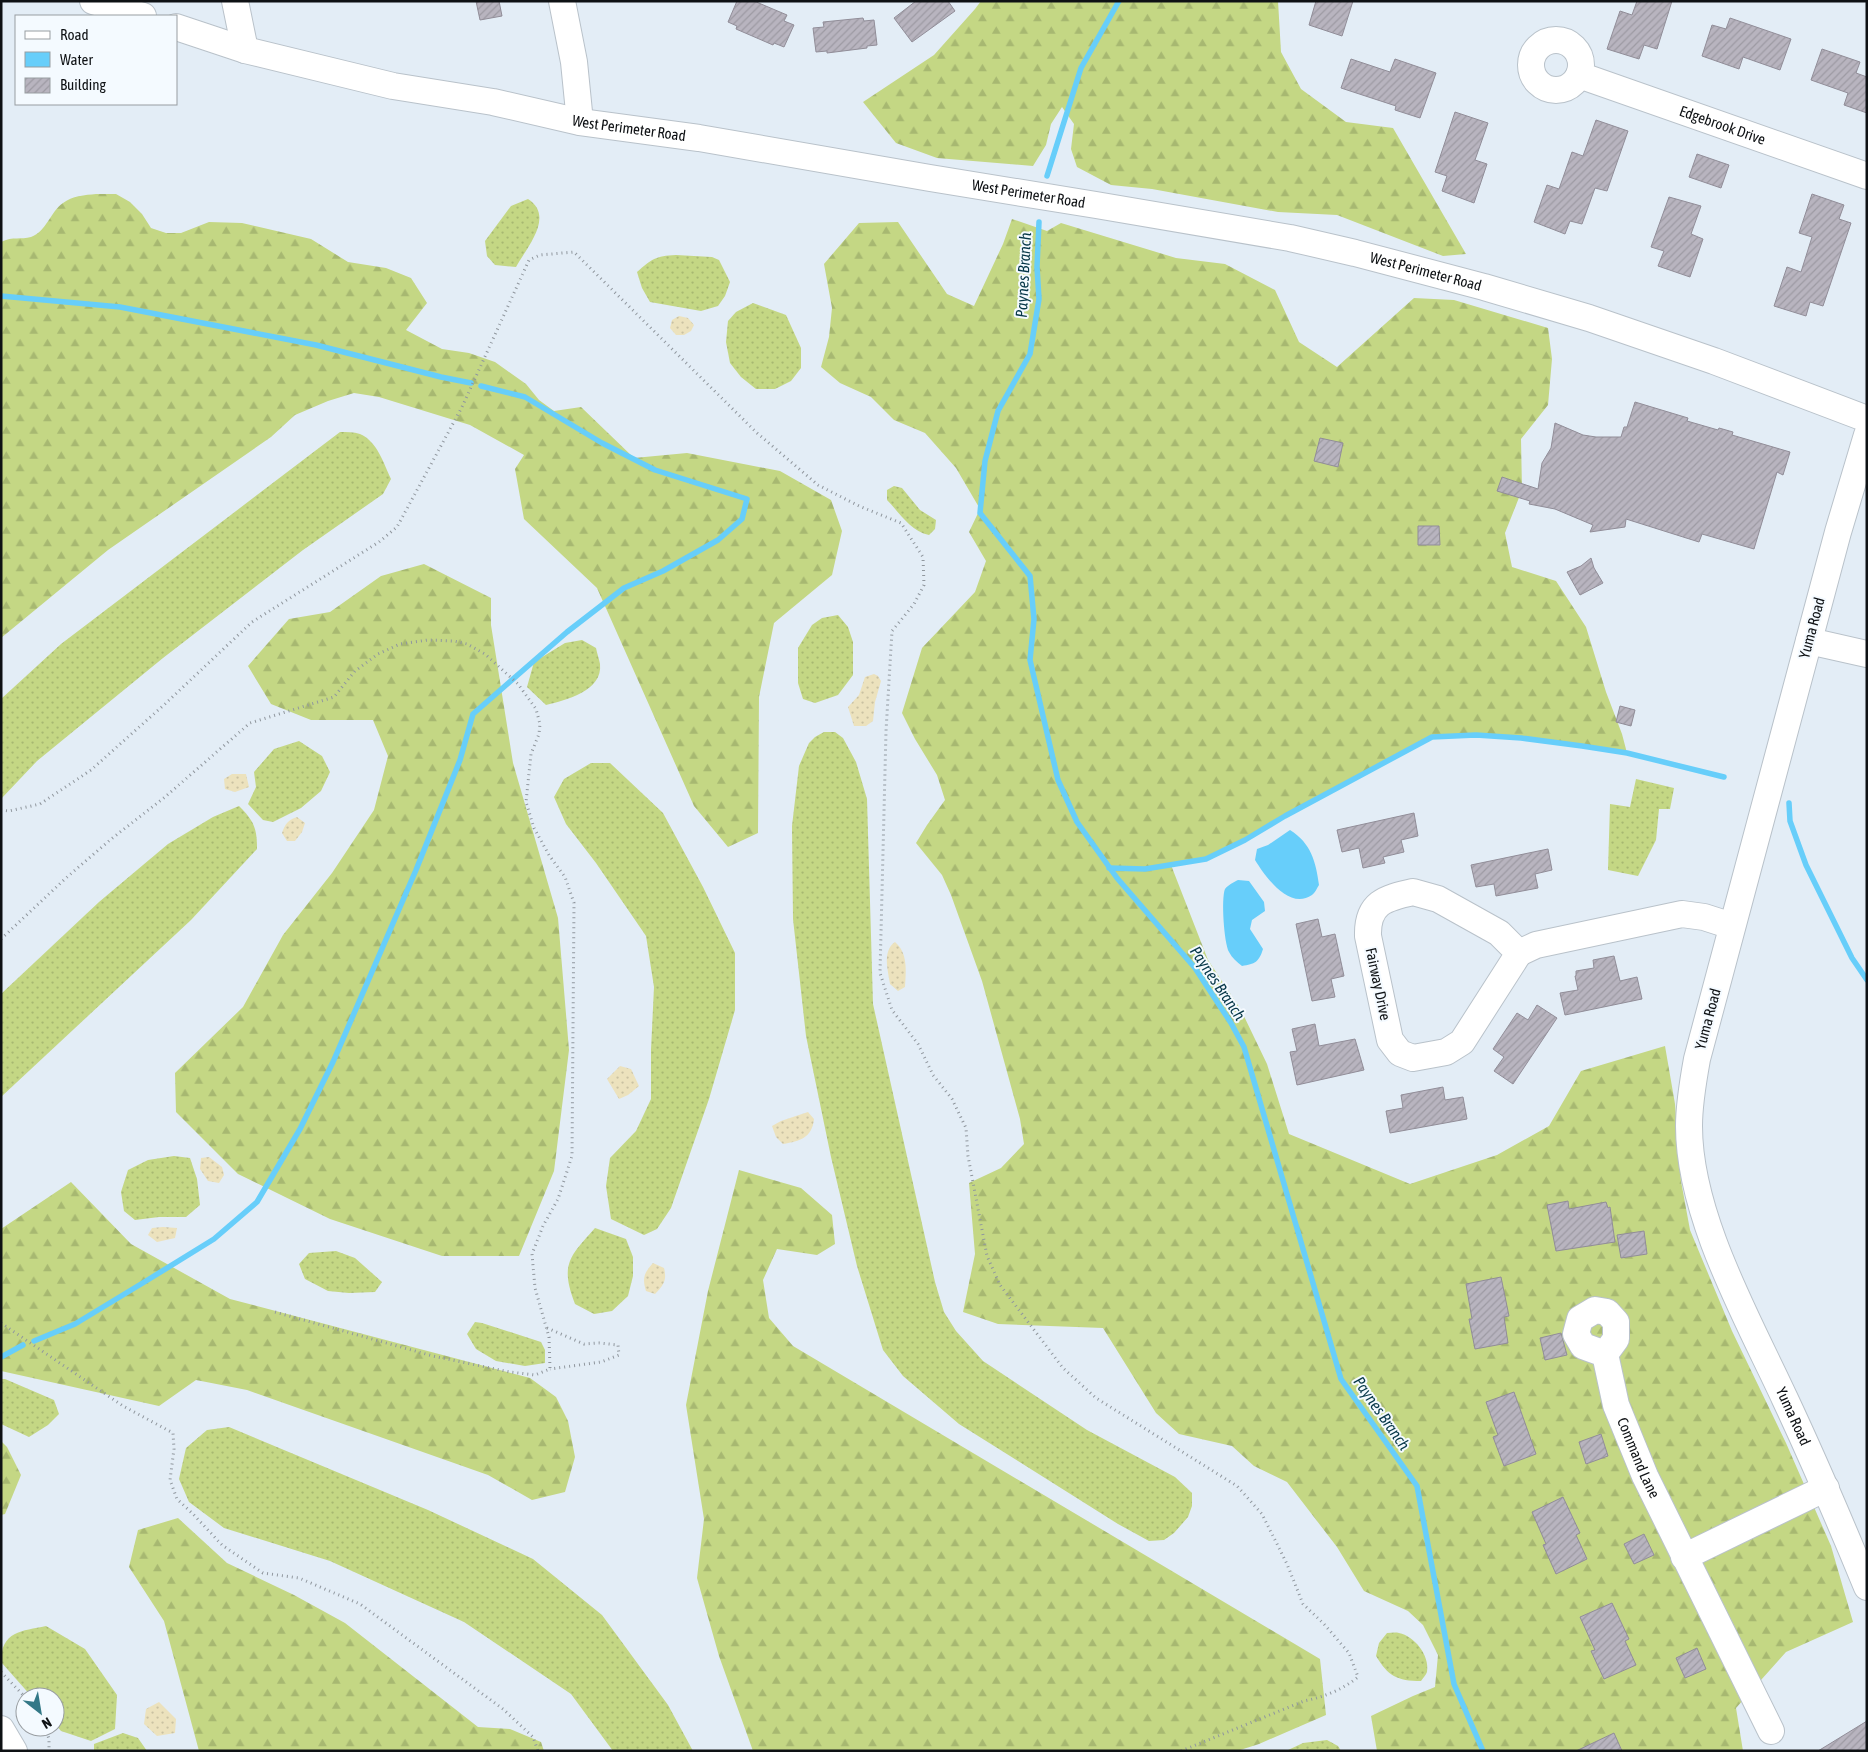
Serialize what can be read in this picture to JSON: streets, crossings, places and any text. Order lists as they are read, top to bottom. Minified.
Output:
{"streets":{"street":["Edgebrook Drive","West Perimeter Road","Yuma Road","Fairway Drive","Command Lane"]},"water":["Paynes Branch"],"legend":["Road","Water","Building"],"north":"bottom right"}
